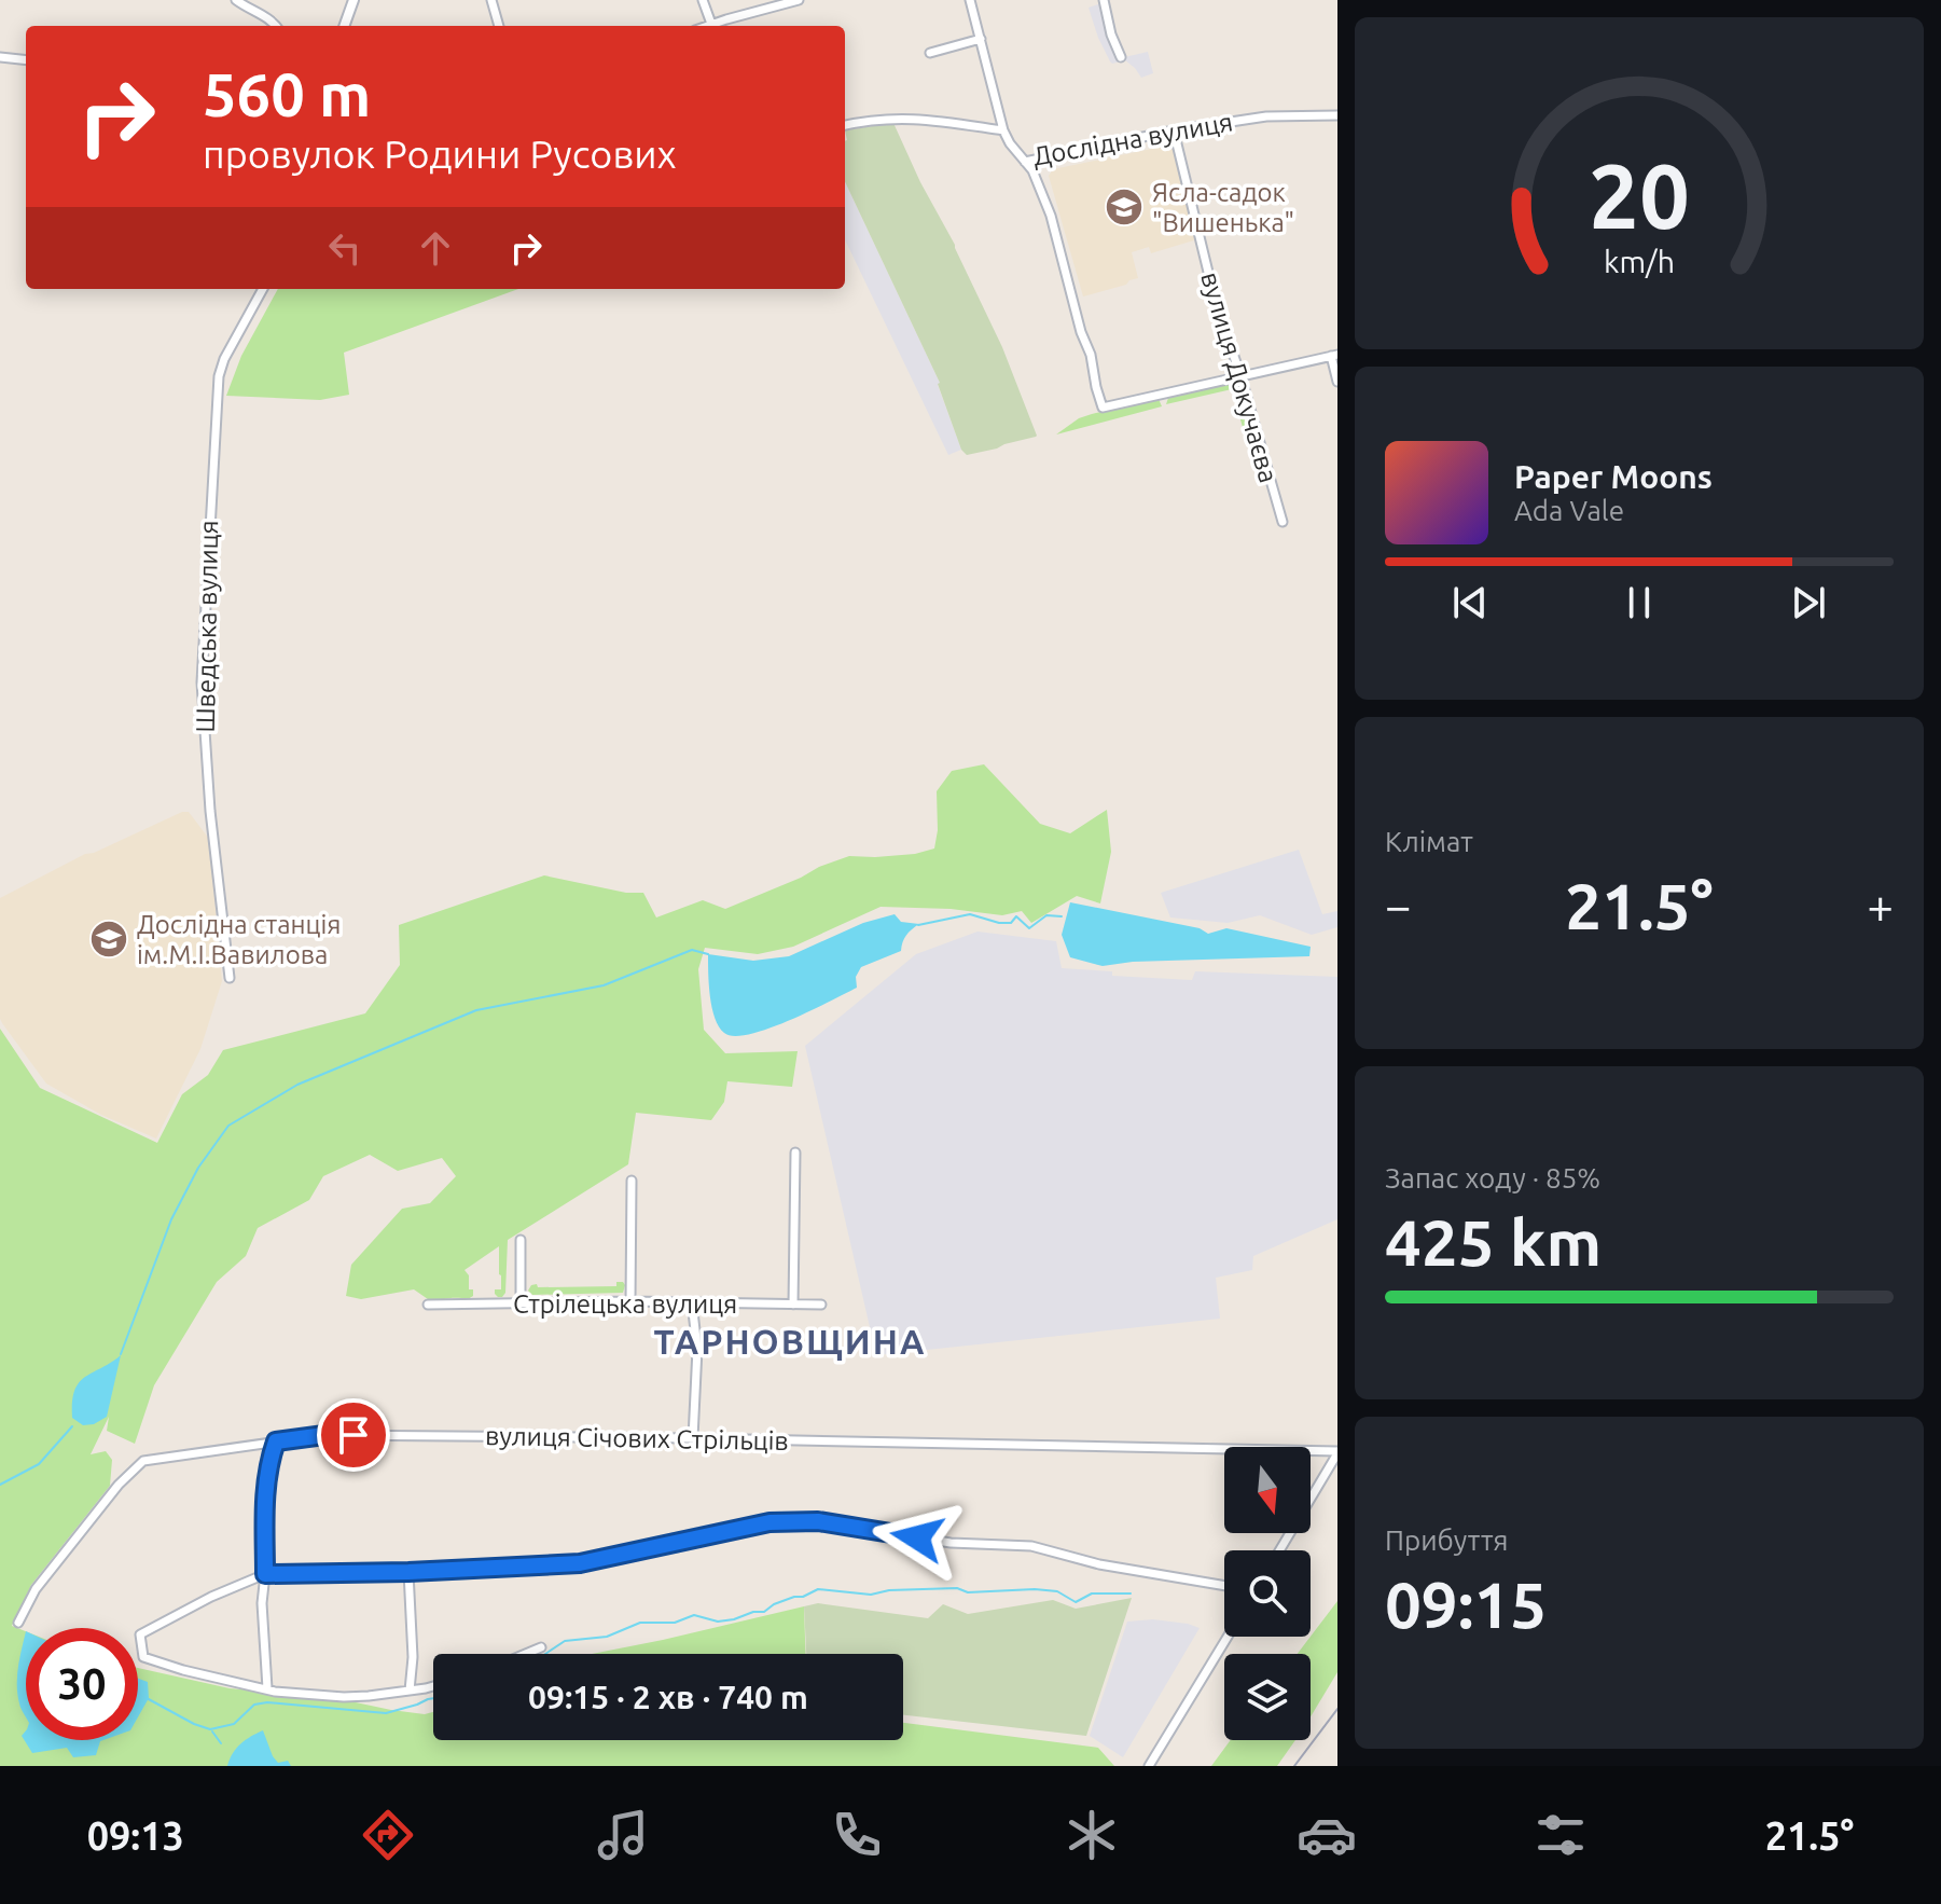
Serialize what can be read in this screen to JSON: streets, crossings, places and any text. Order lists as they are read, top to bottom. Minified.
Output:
{"streets":{"street":["Дослідна вулиця","вулиця Докучаєва","Шведська вулиця","Стрілецька вулиця","вулиця Січових Стрільців"]},"crossings":[["Дослідна вулиця","вулиця Докучаєва"]],"districts":["ТАРНОВЩИНА"],"places":{"school or university":["Ясла-садок \"Вишенька\"","Дослідна станція ім.М.І.Вавилова"]},"north":"bottom","page":{"turn":["560 m","провулок Родини Русових"],"song":["Paper Moons","Ada Vale"],"tile":["Клімат",["Запас ходу · 85%","425 km"],["Прибуття","09:15"]],"heat":["−","21.5°","+"],"limit":"30","trip":"09:15 · 2 хв · 740 m","tabs":["09:13","21.5°"],"gauge":["20","km/h"]}}
